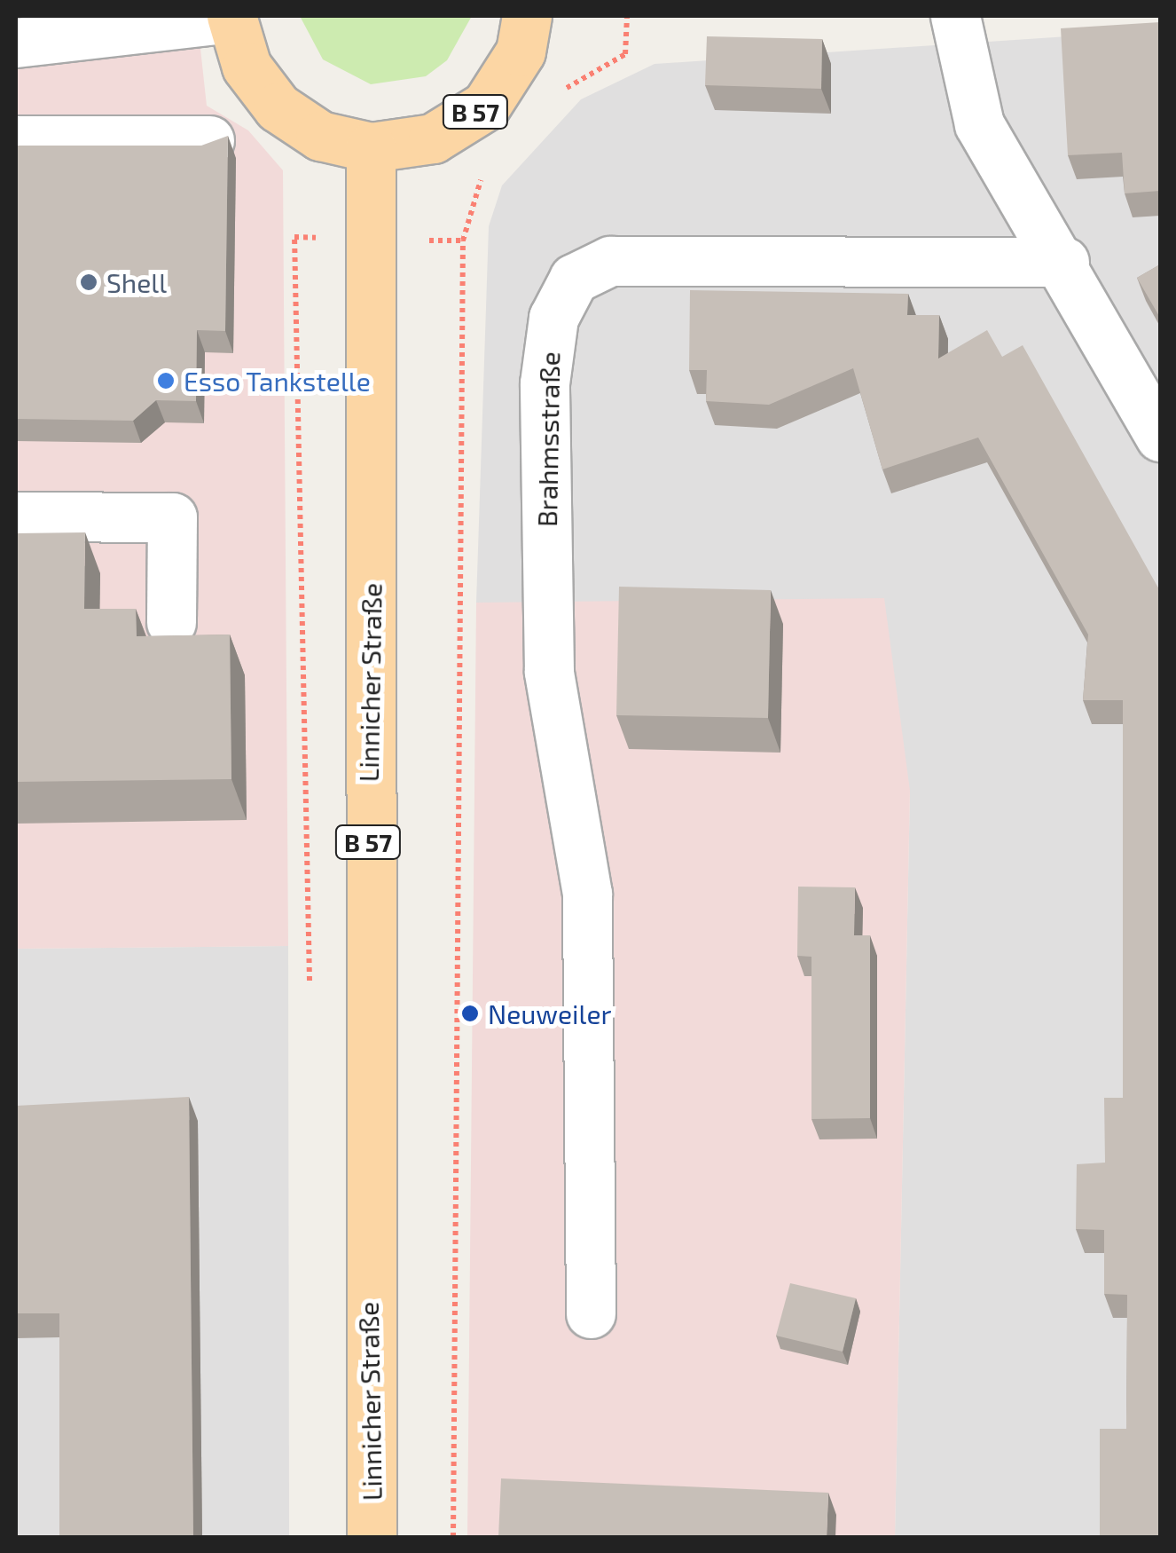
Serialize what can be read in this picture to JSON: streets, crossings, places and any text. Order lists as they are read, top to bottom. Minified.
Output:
{"streets":{"main road":["B 57","Linnicher Straße"],"street":["Brahmsstraße"]},"crossings":[["B 57","Linnicher Straße"]],"places":["Shell","Esso Tankstelle","Neuweiler"]}
